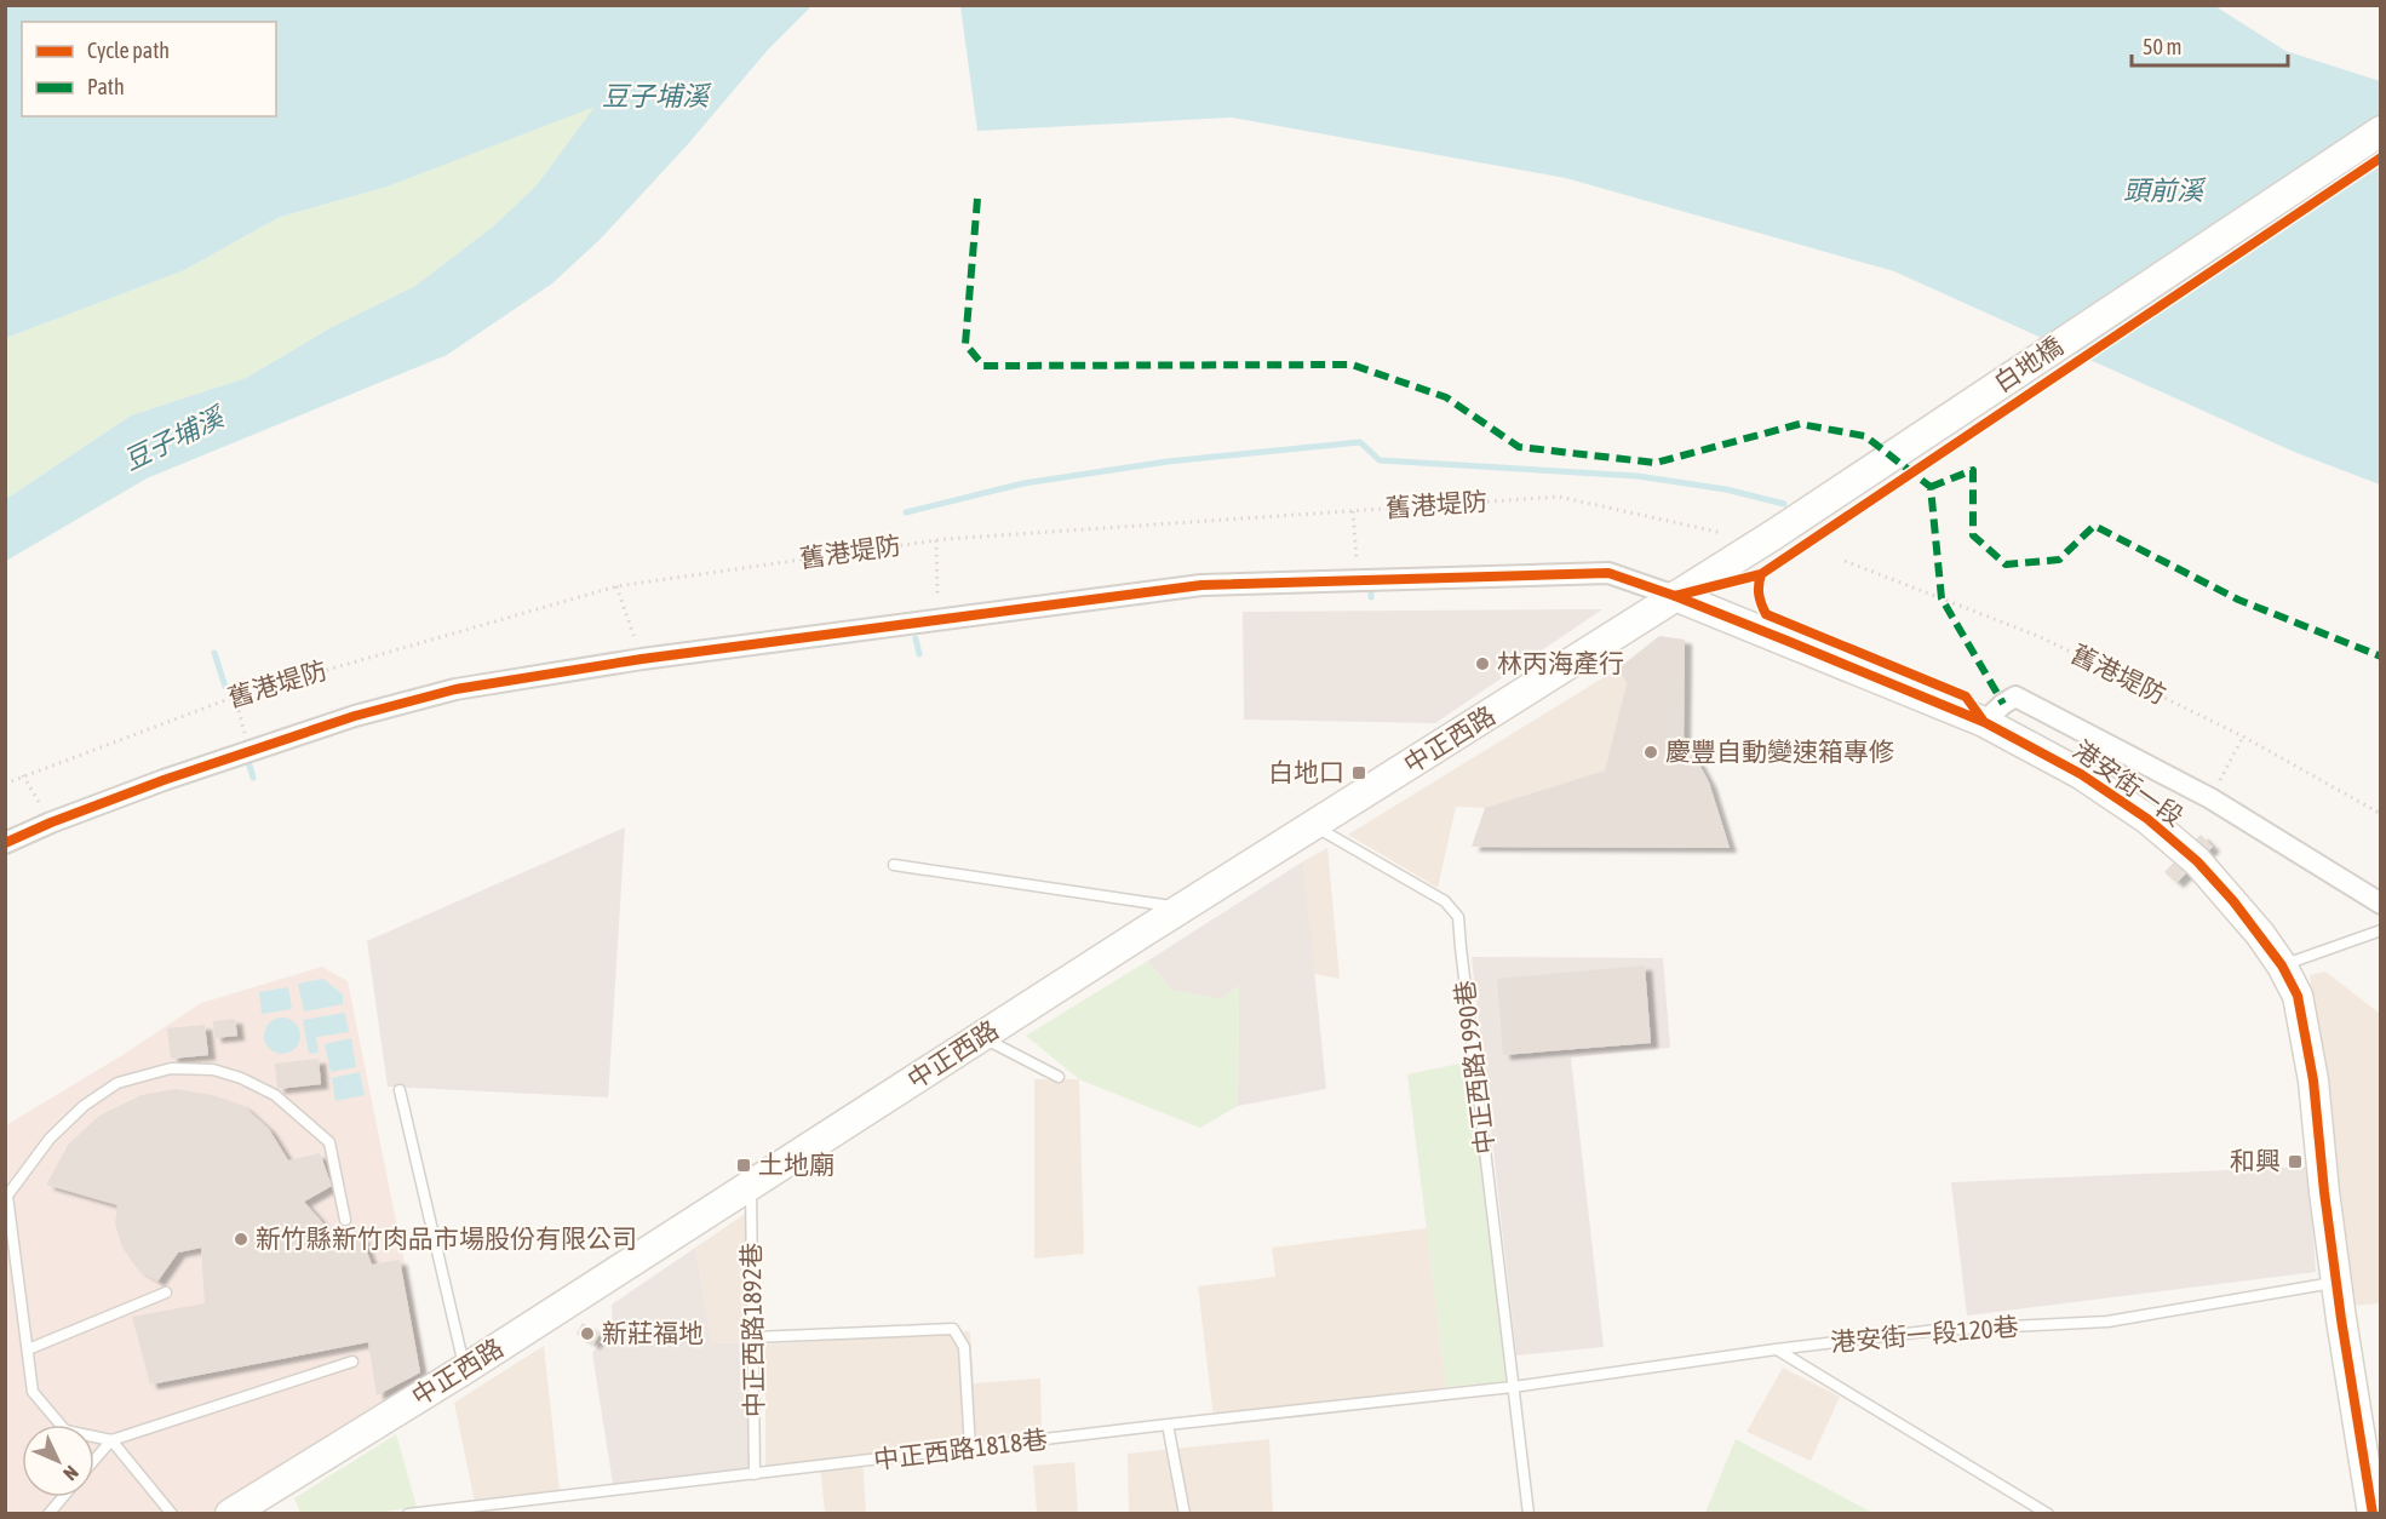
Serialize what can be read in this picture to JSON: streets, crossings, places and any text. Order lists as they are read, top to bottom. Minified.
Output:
{"streets":{"main road":["白地橋","中正西路","港安街一段"],"lane":["中正西路1990巷","中正西路1892巷","港安街一段120巷","中正西路1818巷"],"path":["舊港堤防"]},"crossings":[["白地橋","中正西路"],["白地橋","港安街一段"],["中正西路","港安街一段"],["中正西路","中正西路1990巷"],["中正西路","中正西路1892巷"],["港安街一段","港安街一段120巷"],["中正西路1990巷","港安街一段120巷"],["中正西路1990巷","中正西路1818巷"],["中正西路1892巷","中正西路1818巷"],["港安街一段120巷","中正西路1818巷"]],"water":["豆子埔溪","頭前溪"],"places":{"other":["林丙海產行","慶豐自動變速箱專修","新竹縣新竹肉品市場股份有限公司","新莊福地"],"transit":["白地口","和興","土地廟"]},"legend":["Cycle path","Path"],"scale_bar":"50 m","north":"bottom right"}
